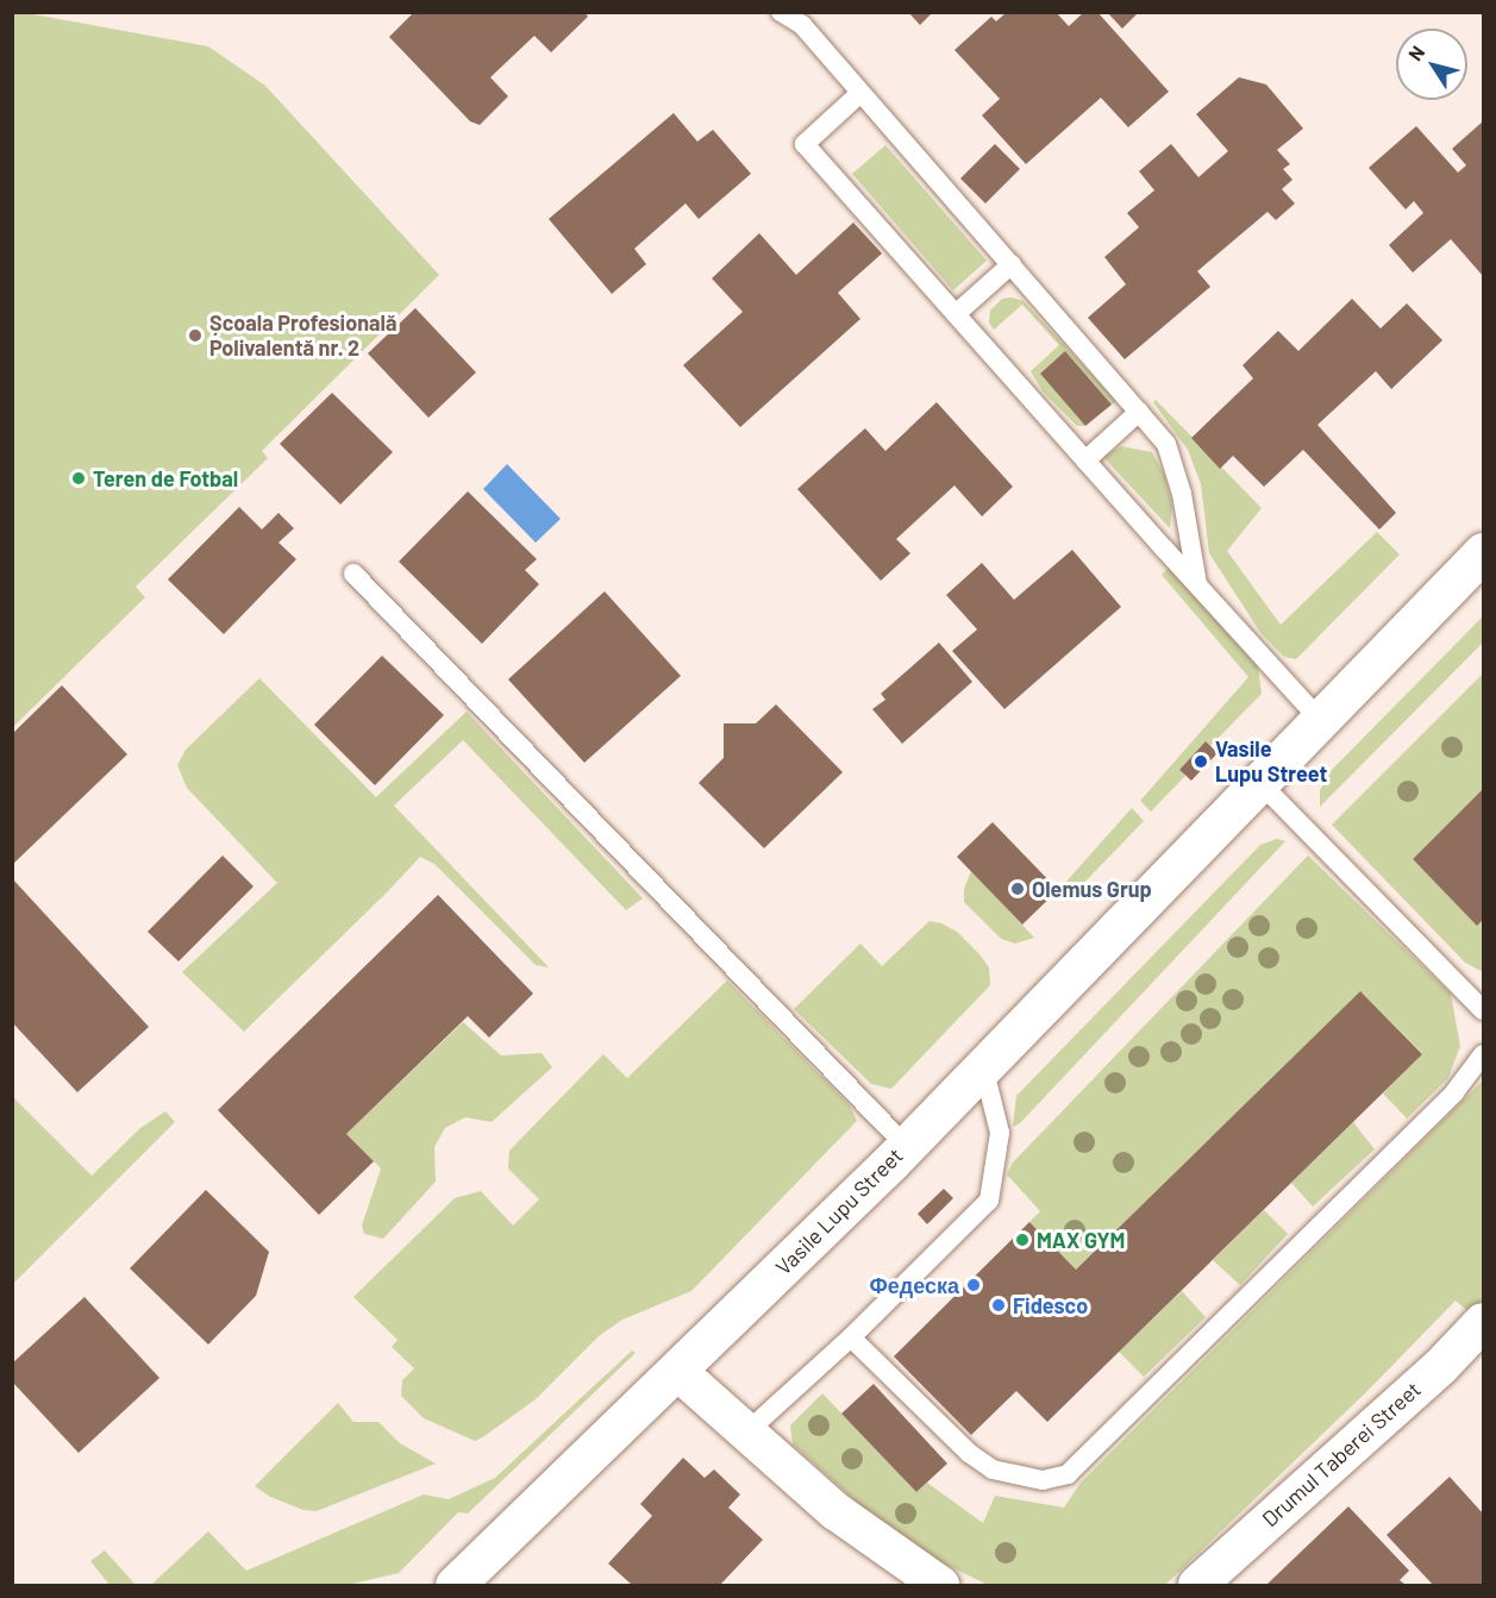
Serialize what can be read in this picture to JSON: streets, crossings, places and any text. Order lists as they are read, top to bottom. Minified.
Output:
{"streets":{"main road":["Vasile Lupu Street"],"street":["Drumul Taberei Street"]},"places":["Școala Profesională Polivalentă nr. 2","Teren de Fotbal","Vasile Lupu Street","Olemus Grup","MAX GYM","Федеска","Fidesco"],"north":"top left"}
